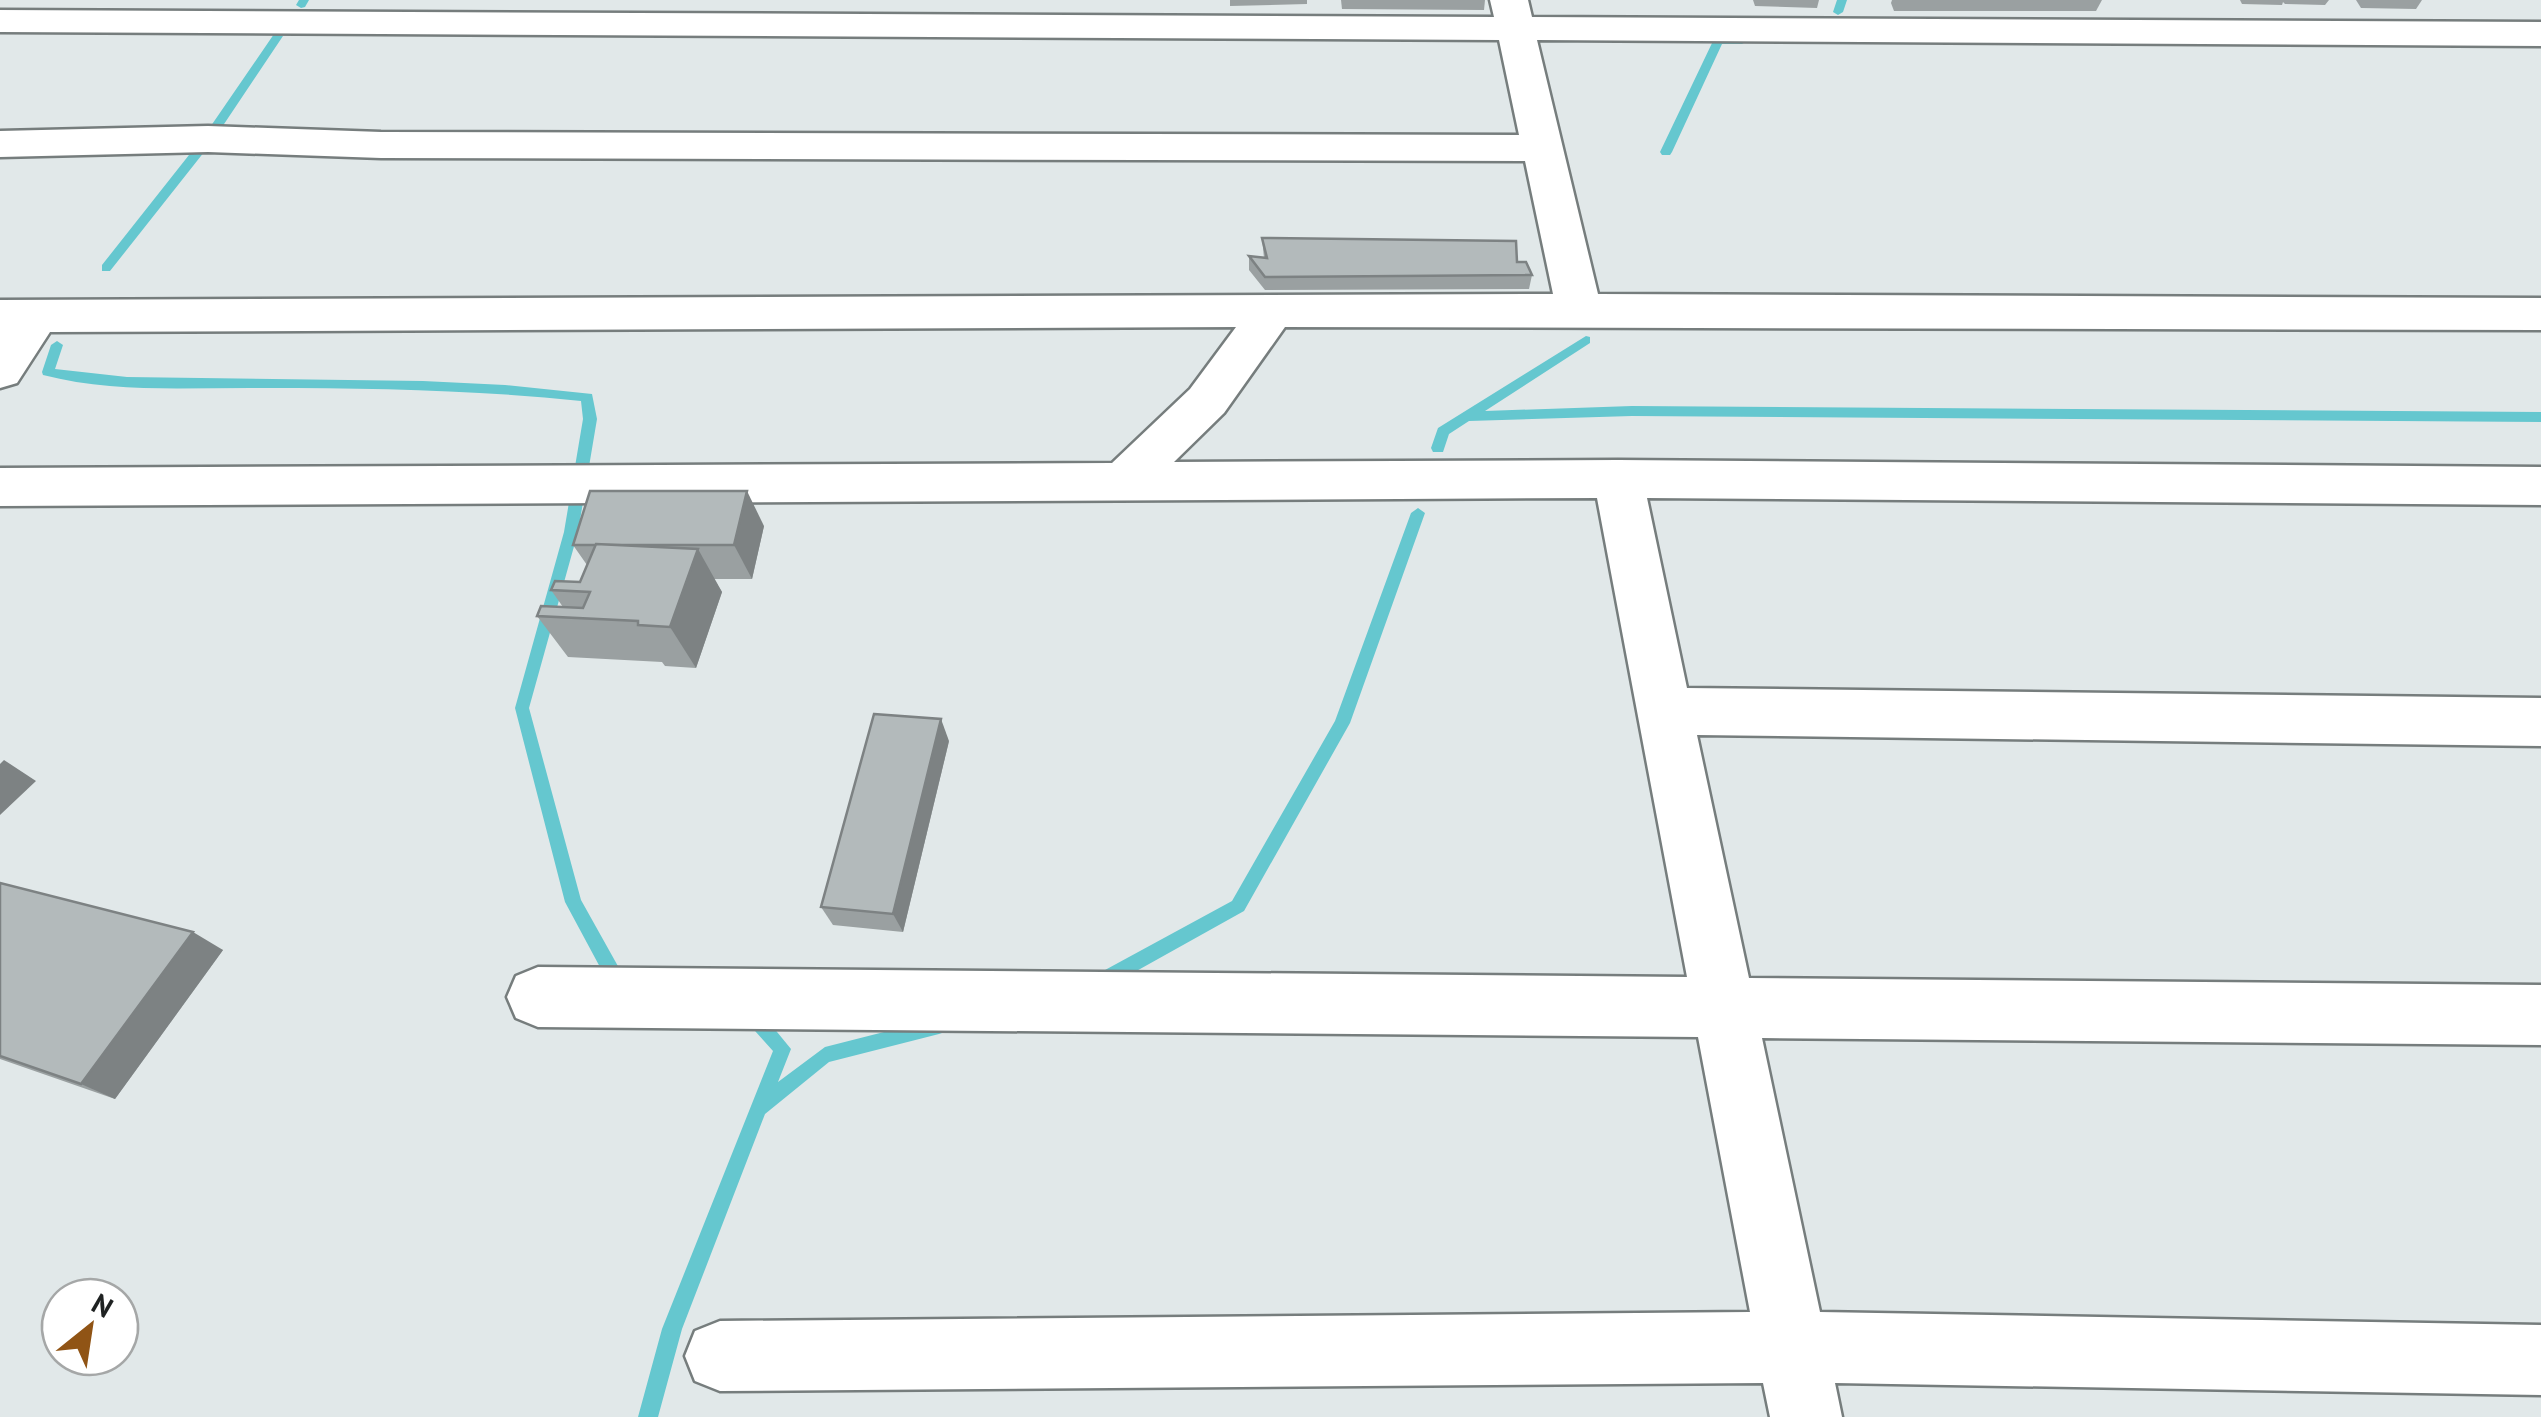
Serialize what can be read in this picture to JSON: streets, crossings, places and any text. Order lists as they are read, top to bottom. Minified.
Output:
{"north":"top right"}
